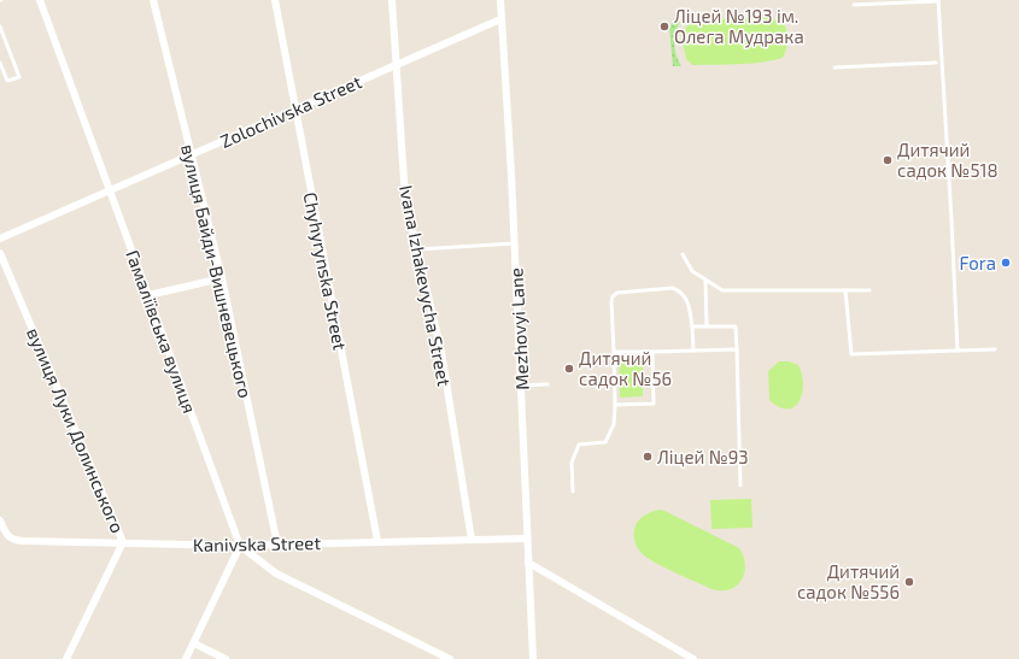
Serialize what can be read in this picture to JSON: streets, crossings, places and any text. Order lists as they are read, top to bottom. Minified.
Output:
{"streets":{"street":["Zolochivska Street","вулиця Байди-Вишневецького","Chyhyrynska Street","Ivana Izhakevycha Street","Mezhovyi Lane","Гамаліївська вулиця","вулиця Луки Долинського","Kanivska Street"]},"crossings":[["Zolochivska Street","вулиця Байди-Вишневецького"],["Zolochivska Street","Chyhyrynska Street"],["Zolochivska Street","Ivana Izhakevycha Street"],["Zolochivska Street","Mezhovyi Lane"],["Zolochivska Street","Гамаліївська вулиця"],["вулиця Байди-Вишневецького","Kanivska Street"],["Chyhyrynska Street","Kanivska Street"],["Ivana Izhakevycha Street","Kanivska Street"],["Mezhovyi Lane","Kanivska Street"],["Гамаліївська вулиця","Kanivska Street"],["вулиця Луки Долинського","Kanivska Street"]],"places":["Ліцей №193 ім. Олега Мудрака","Дитячий садок №518","Fora","Дитячий садок №56","Ліцей №93","Дитячий садок №556"]}
